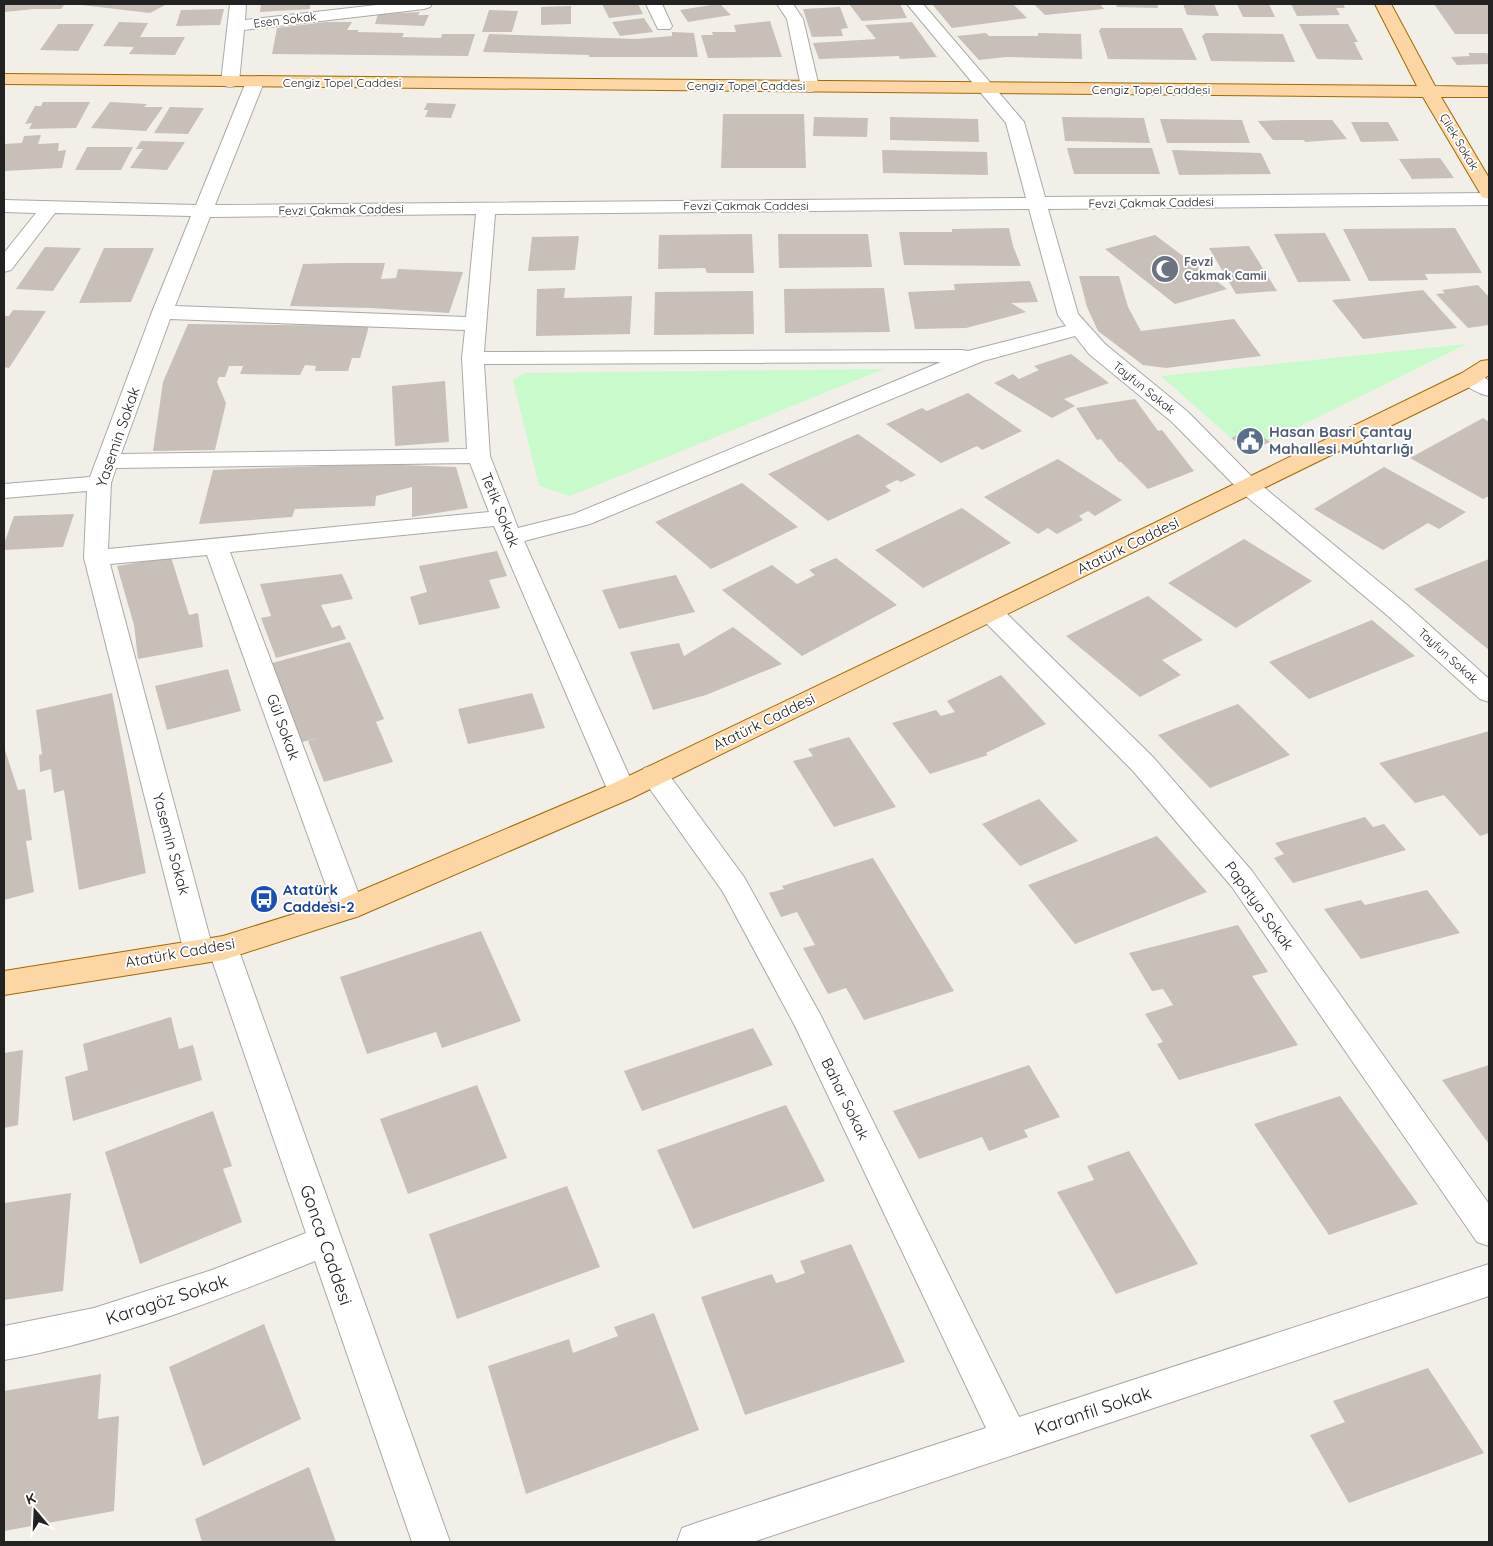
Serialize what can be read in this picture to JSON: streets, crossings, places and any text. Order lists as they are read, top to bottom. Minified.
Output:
{"streets":{"main road":["Cengiz Topel Caddesi","Çilek Sokak","Atatürk Caddesi"],"street":["Esen Sokak","Fevzi Çakmak Caddesi","Tayfun Sokak","Yasemin Sokak","Tetik Sokak","Gül Sokak","Papatya Sokak","Bahar Sokak","Gonca Caddesi","Karagöz Sokak","Karanfil Sokak"]},"crossings":[["Cengiz Topel Caddesi","Çilek Sokak"],["Cengiz Topel Caddesi","Tayfun Sokak"],["Cengiz Topel Caddesi","Yasemin Sokak"],["Fevzi Çakmak Caddesi","Tayfun Sokak"],["Fevzi Çakmak Caddesi","Yasemin Sokak"],["Fevzi Çakmak Caddesi","Tetik Sokak"],["Tayfun Sokak","Atatürk Caddesi"],["Yasemin Sokak","Atatürk Caddesi"],["Yasemin Sokak","Gonca Caddesi"],["Tetik Sokak","Atatürk Caddesi"],["Atatürk Caddesi","Gül Sokak"],["Atatürk Caddesi","Papatya Sokak"],["Atatürk Caddesi","Bahar Sokak"],["Atatürk Caddesi","Gonca Caddesi"],["Bahar Sokak","Karanfil Sokak"],["Gonca Caddesi","Karagöz Sokak"]],"places":{"mosque":["Fevzi Çakmak Camii"],"public building":["Hasan Basri Çantay Mahallesi Muhtarlığı"],"bus stop":["Atatürk Caddesi-2"]},"north":"top"}
